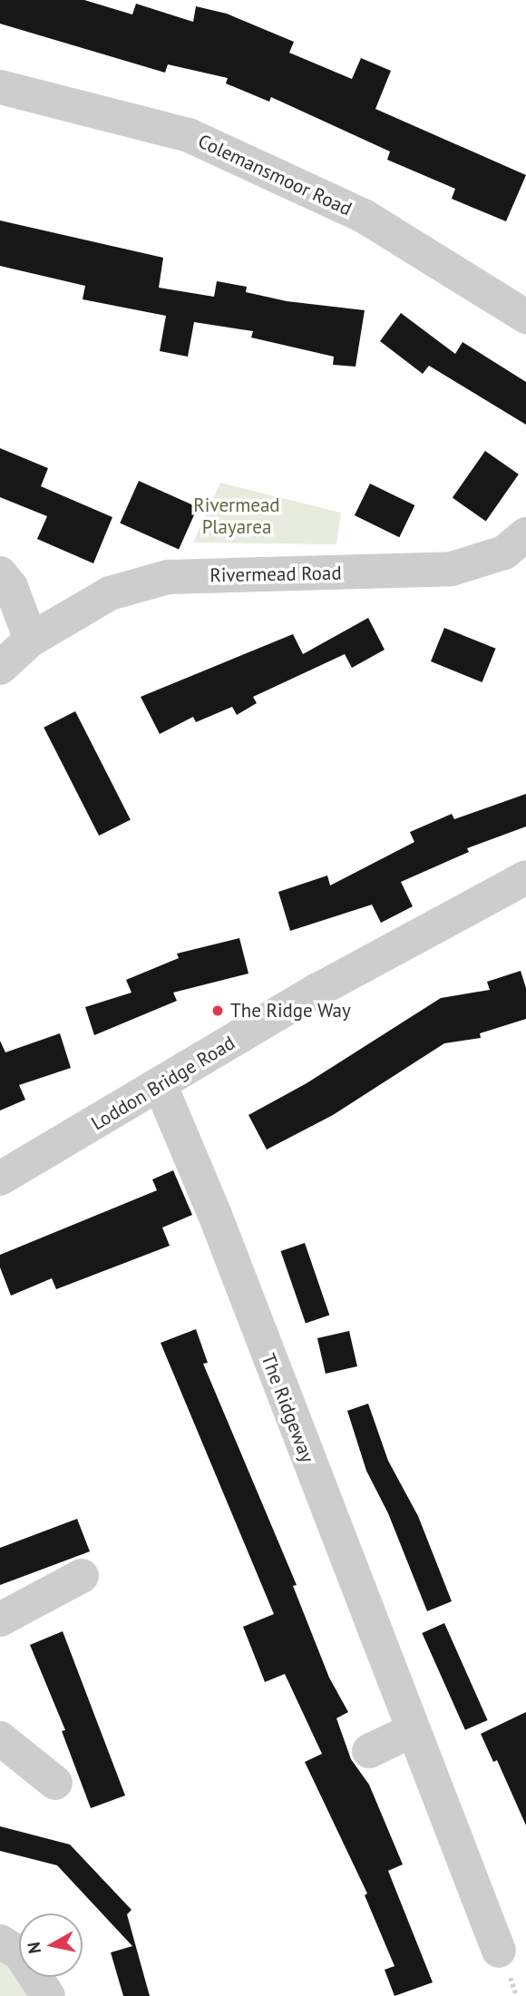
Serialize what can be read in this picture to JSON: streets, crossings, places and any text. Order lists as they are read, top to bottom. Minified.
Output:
{"streets":{"street":["Colemansmoor Road","Rivermead Road","Loddon Bridge Road","The Ridgeway"]},"crossings":[["Loddon Bridge Road","The Ridgeway"]],"parks":["Rivermead Playarea"],"places":["The Ridge Way"],"north":"left"}
